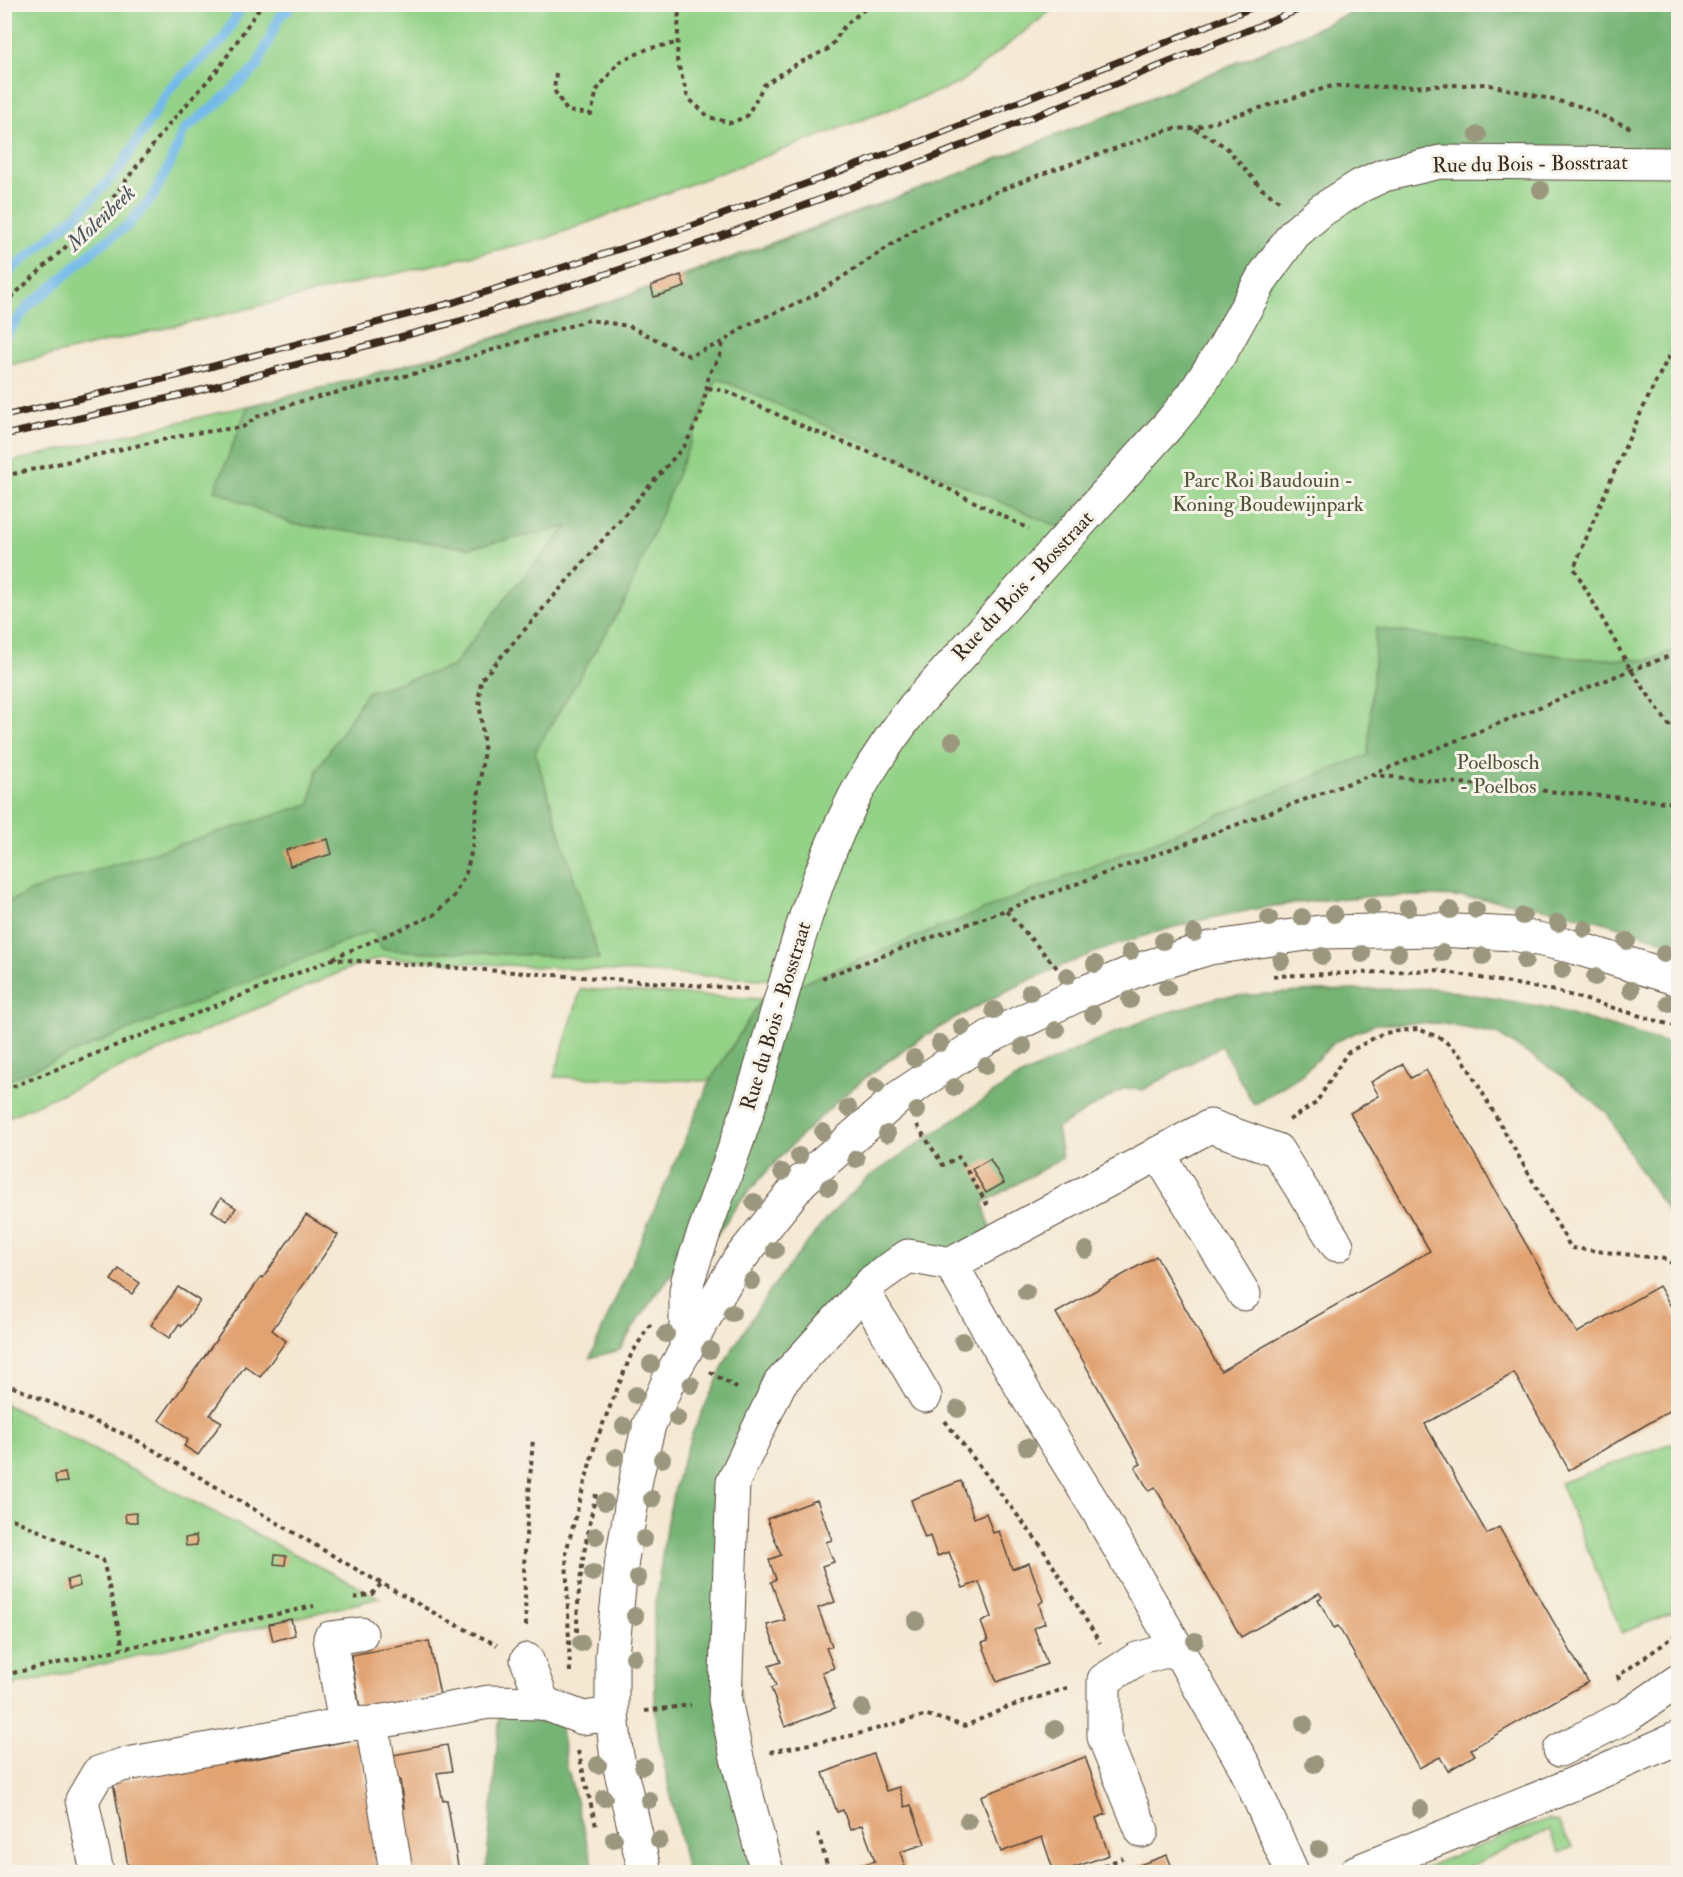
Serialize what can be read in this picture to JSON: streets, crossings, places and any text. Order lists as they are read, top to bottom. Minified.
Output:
{"streets":{"street":["Rue du Bois - Bosstraat"]},"water":["Molenbeek"],"parks":["Parc Roi Baudouin - Koning Boudewijnpark","Poelbosch - Poelbos"]}
